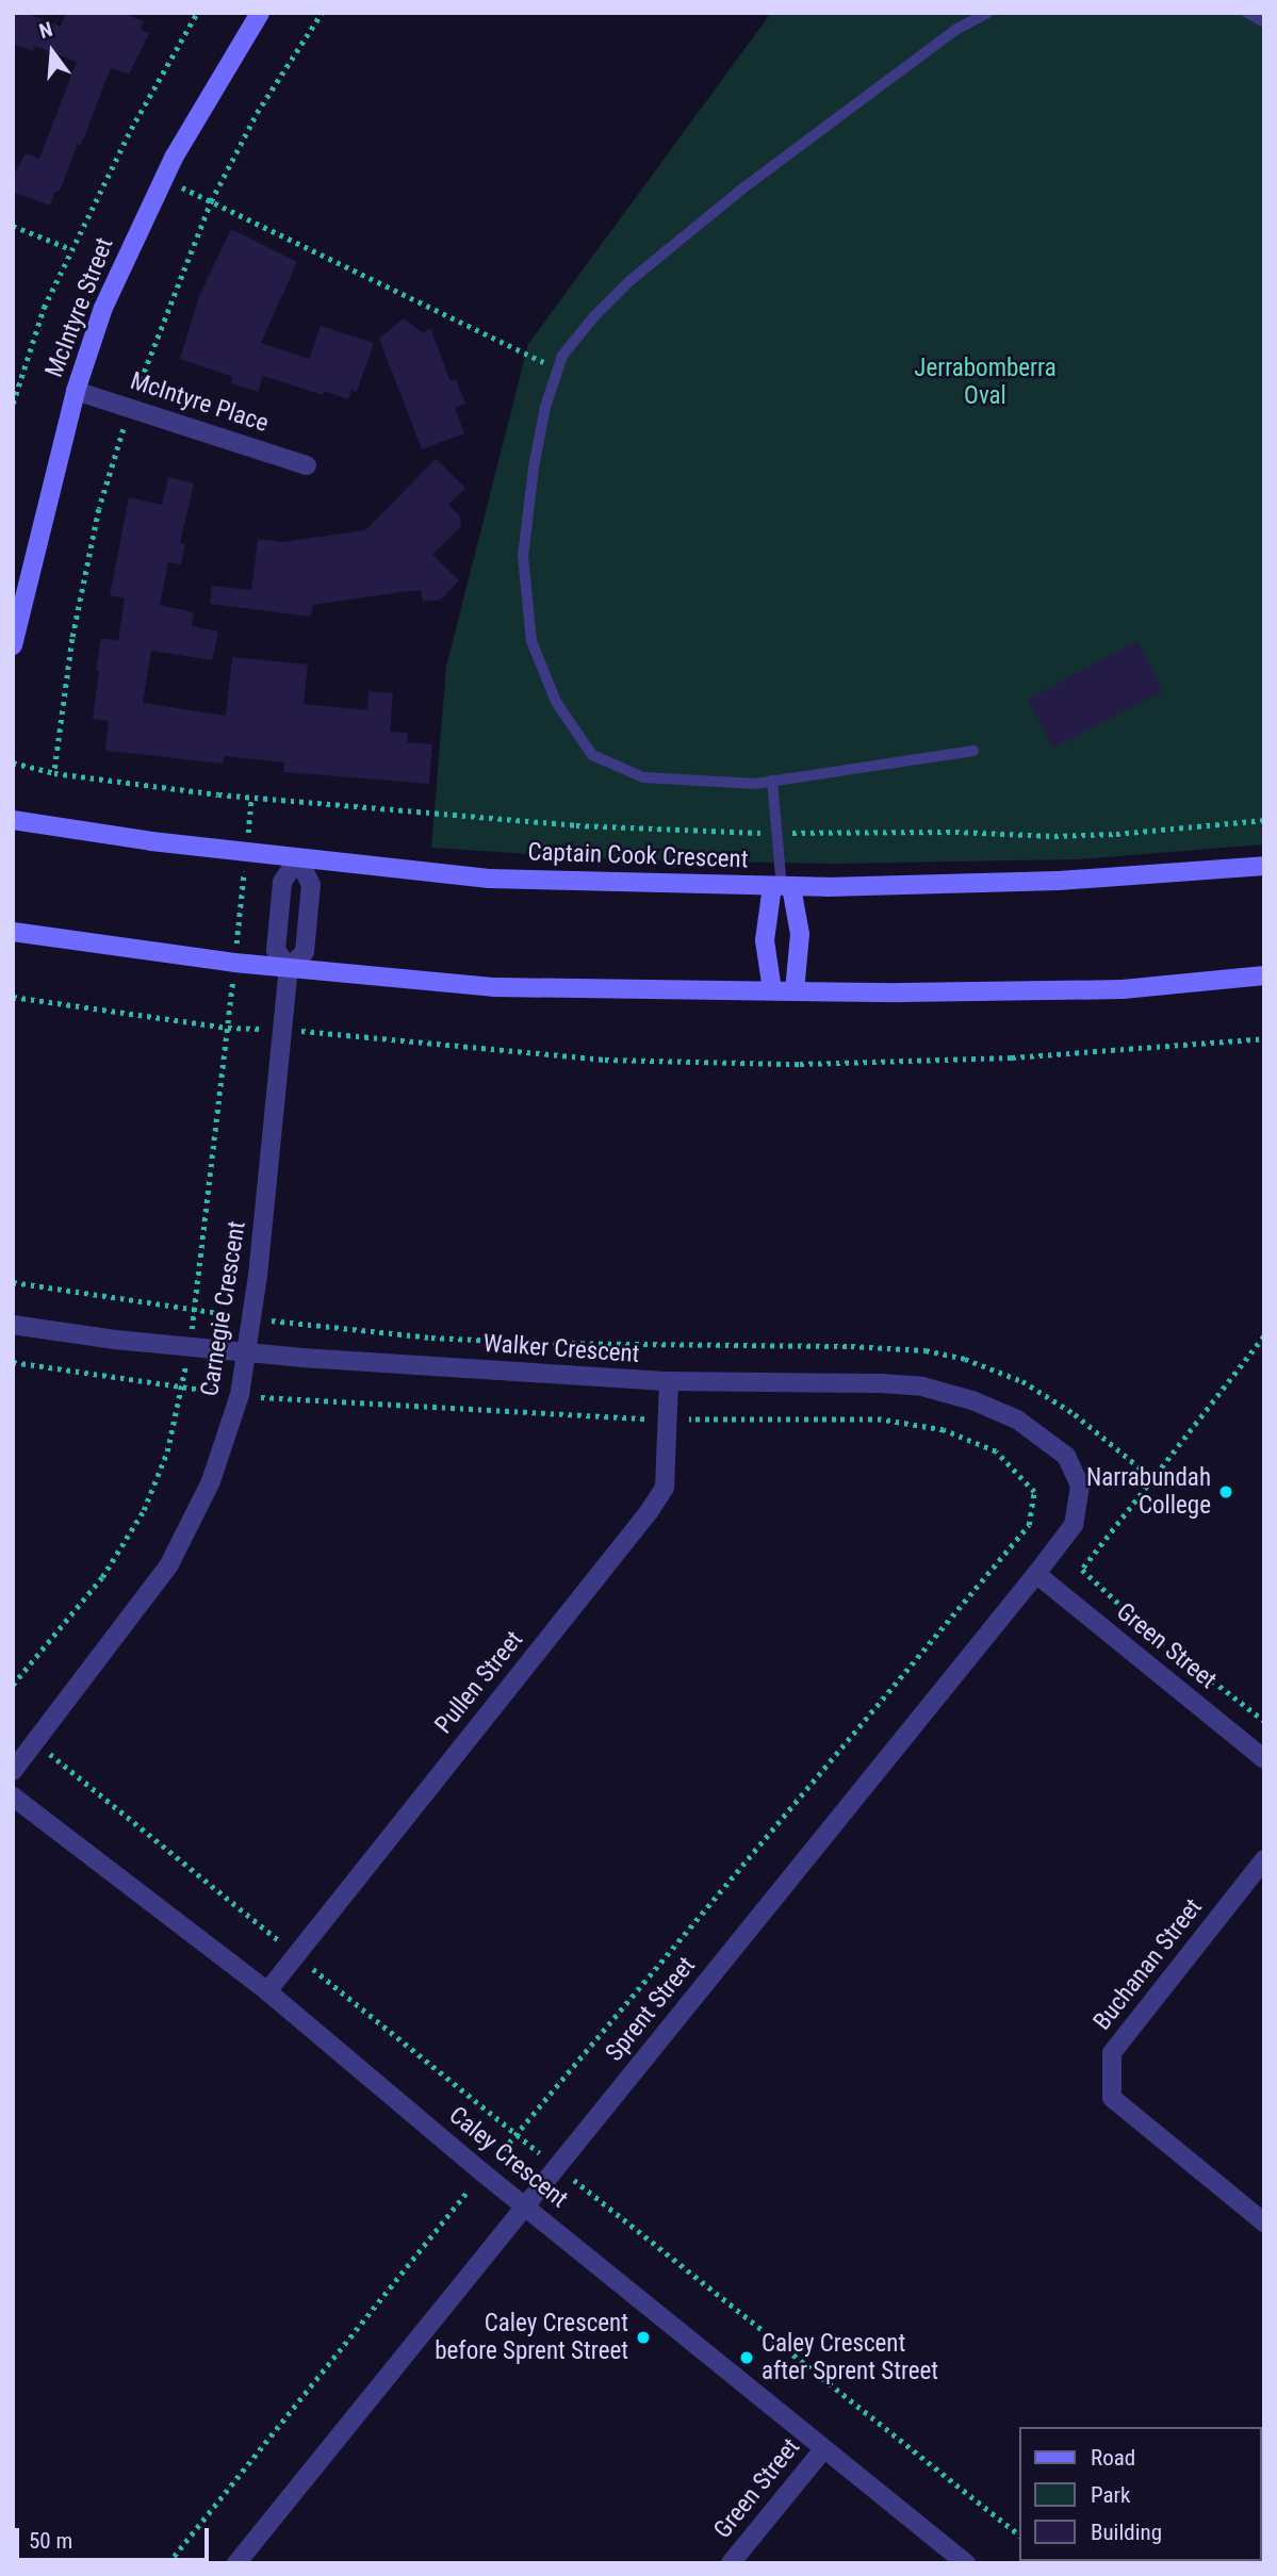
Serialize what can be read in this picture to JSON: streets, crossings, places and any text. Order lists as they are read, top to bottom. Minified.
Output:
{"streets":{"main road":["McIntyre Street","Captain Cook Crescent"],"street":["McIntyre Place","Carnegie Crescent","Walker Crescent","Green Street","Pullen Street","Buchanan Street","Sprent Street","Caley Crescent"]},"crossings":[["McIntyre Street","McIntyre Place"],["Captain Cook Crescent","Carnegie Crescent"],["Carnegie Crescent","Walker Crescent"],["Walker Crescent","Pullen Street"],["Walker Crescent","Sprent Street"],["Green Street","Sprent Street"],["Green Street","Caley Crescent"],["Pullen Street","Caley Crescent"],["Sprent Street","Caley Crescent"]],"parks":["Jerrabomberra Oval"],"places":["Narrabundah College","Caley Crescent before Sprent Street","Caley Crescent after Sprent Street"],"legend":["Road","Park","Building"],"scale_bar":"50 m","north":"top"}
